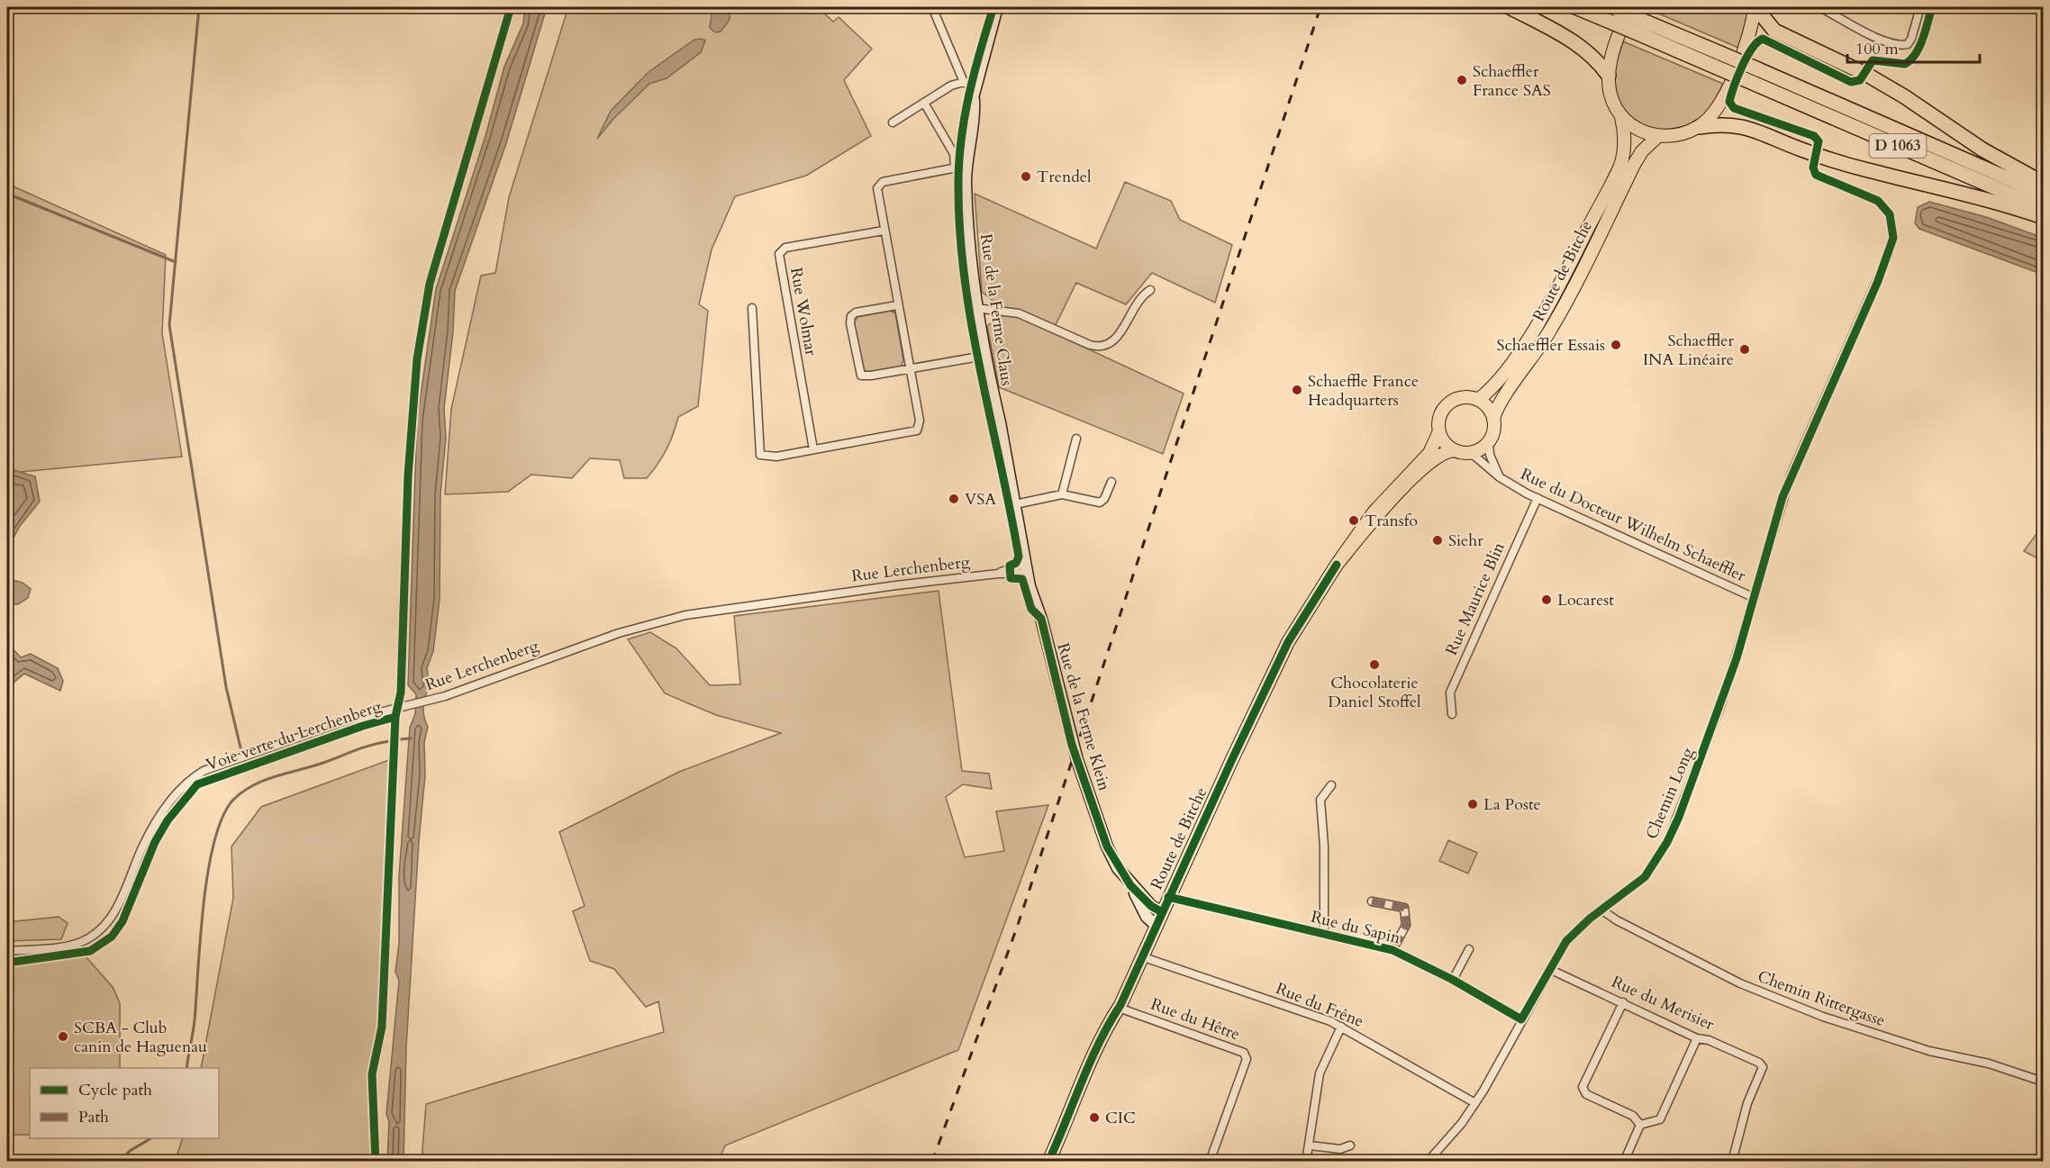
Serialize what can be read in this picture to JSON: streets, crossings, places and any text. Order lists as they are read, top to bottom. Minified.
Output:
{"streets":{"highway":["D 1063"],"main road":["Route de Bitche"],"street":["Rue de la Ferme Claus","Rue Wolmar","Rue du Docteur Wilhelm Schaeffler","Rue Lerchenberg","Rue Maurice Blin","Rue de la Ferme Klein","Chemin Long","Rue du Sapin","Chemin Rittergasse","Rue du Merisier","Rue du Frêne","Rue du Hêtre"],"cycle path":["Voie verte du Lerchenberg"]},"crossings":[["D 1063","Route de Bitche"],["Route de Bitche","Rue du Docteur Wilhelm Schaeffler"],["Route de Bitche","Rue de la Ferme Klein"],["Route de Bitche","Rue du Sapin"],["Route de Bitche","Rue du Frêne"],["Route de Bitche","Rue du Hêtre"],["Rue de la Ferme Claus","Rue Lerchenberg"],["Rue de la Ferme Claus","Rue de la Ferme Klein"],["Rue du Docteur Wilhelm Schaeffler","Rue Maurice Blin"],["Rue du Docteur Wilhelm Schaeffler","Chemin Long"],["Rue Lerchenberg","Rue de la Ferme Klein"],["Chemin Long","Rue du Sapin"],["Chemin Long","Chemin Rittergasse"],["Chemin Long","Rue du Merisier"],["Chemin Long","Rue du Frêne"]],"places":["Schaeffler France SAS","Trendel","Schaeffler Essais","Schaeffler INA Linéaire","Schaeffle France Headquarters","VSA","Transfo","Siehr","Locarest","Chocolaterie Daniel Stoffel","La Poste","SCBA - Club canin de Haguenau","CIC"],"legend":["Cycle path","Path"],"scale_bar":"100 m"}
